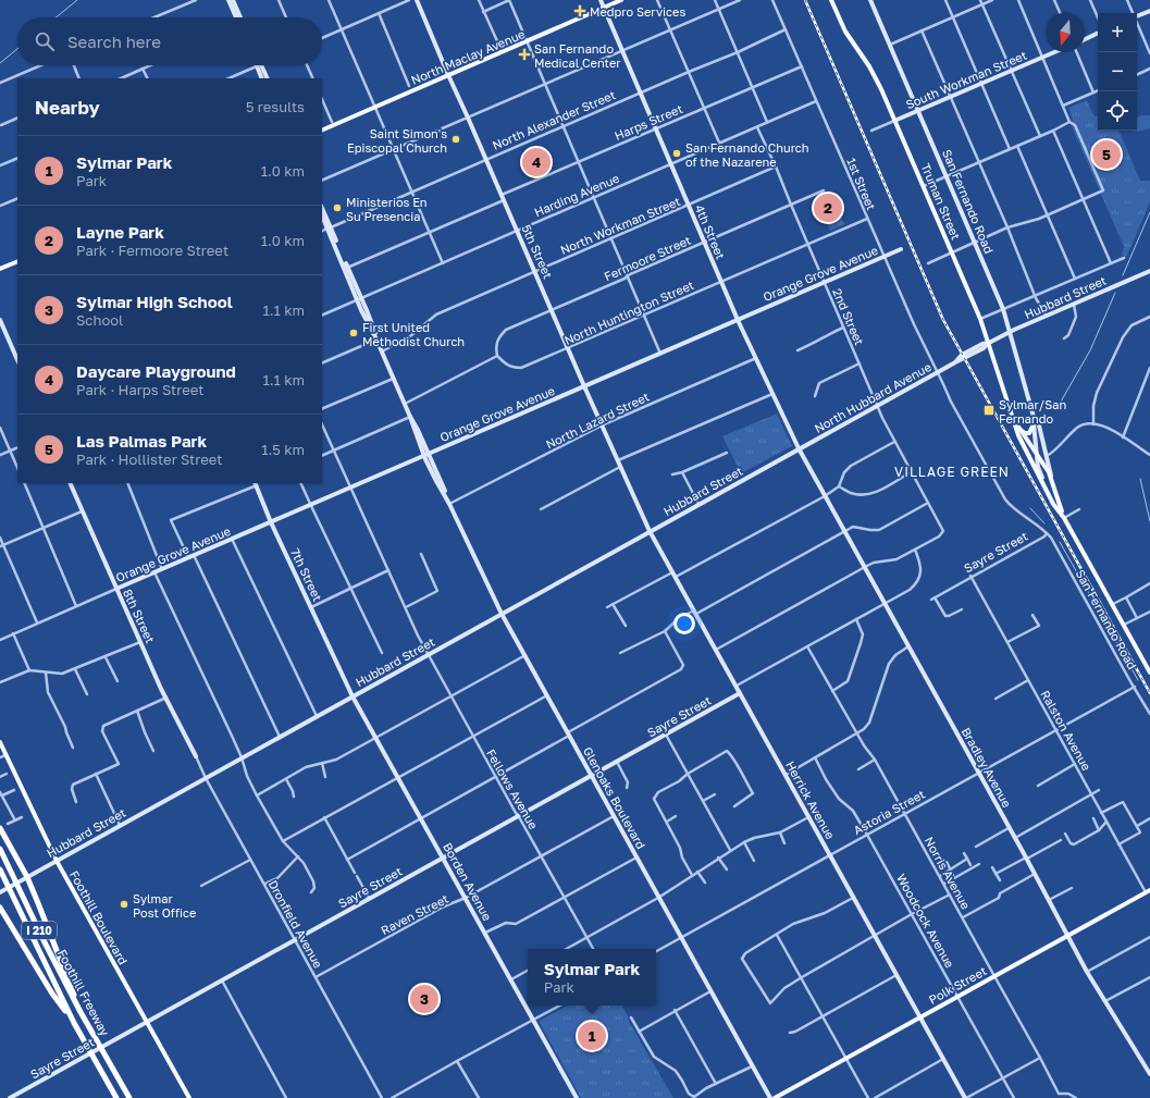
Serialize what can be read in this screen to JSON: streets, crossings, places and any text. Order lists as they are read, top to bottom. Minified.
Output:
{"streets":{"highway":["I 210","Foothill Freeway"],"main road":["North Maclay Avenue","Truman Street","San Fernando Road","Foothill Boulevard","Polk Street"],"street":["South Workman Street","North Alexander Street","Harps Street","1st Street","Harding Avenue","North Workman Street","4th Street","5th Street","Fermoore Street","Orange Grove Avenue","Hubbard Street","North Huntington Street","2nd Street","North Hubbard Avenue","North Lazard Street","Sayre Street","7th Street","8th Street","Ralston Avenue","Bradley Avenue","Fellows Avenue","Glenoaks Boulevard","Herrick Avenue","Astoria Street","Norris Avenue","Borden Avenue","Raven Street","Woodcock Avenue","Dronfield Avenue"]},"crossings":[["North Maclay Avenue","4th Street"],["North Maclay Avenue","5th Street"],["South Workman Street","Truman Street"],["South Workman Street","San Fernando Road"],["North Alexander Street","1st Street"],["North Alexander Street","4th Street"],["North Alexander Street","5th Street"],["North Alexander Street","Glenoaks Boulevard"],["Harps Street","1st Street"],["Harps Street","4th Street"],["Harps Street","5th Street"],["1st Street","Harding Avenue"],["1st Street","San Fernando Road"],["1st Street","Orange Grove Avenue"],["1st Street","North Huntington Street"],["1st Street","North Hubbard Avenue"],["1st Street","Sayre Street"],["Harding Avenue","4th Street"],["Harding Avenue","5th Street"],["Harding Avenue","2nd Street"],["Harding Avenue","Glenoaks Boulevard"],["Truman Street","San Fernando Road"],["Truman Street","Hubbard Street"],["San Fernando Road","Hubbard Street"],["San Fernando Road","Sayre Street"],["San Fernando Road","Astoria Street"],["North Workman Street","4th Street"],["North Workman Street","5th Street"],["North Workman Street","2nd Street"],["North Workman Street","Glenoaks Boulevard"],["4th Street","Fermoore Street"],["4th Street","Orange Grove Avenue"],["4th Street","Hubbard Street"],["4th Street","North Huntington Street"],["4th Street","North Hubbard Avenue"],["4th Street","North Lazard Street"],["4th Street","Bradley Avenue"],["5th Street","Fermoore Street"],["5th Street","Orange Grove Avenue"],["5th Street","North Huntington Street"],["5th Street","North Lazard Street"],["5th Street","Herrick Avenue"],["Fermoore Street","North Huntington Street"],["Fermoore Street","2nd Street"],["Orange Grove Avenue","2nd Street"],["Orange Grove Avenue","7th Street"],["Orange Grove Avenue","8th Street"],["Orange Grove Avenue","Fellows Avenue"],["Orange Grove Avenue","Glenoaks Boulevard"],["Hubbard Street","North Hubbard Avenue"],["Hubbard Street","Fellows Avenue"],["Hubbard Street","Glenoaks Boulevard"],["Hubbard Street","Herrick Avenue"],["Hubbard Street","Borden Avenue"],["Hubbard Street","Foothill Boulevard"],["Hubbard Street","Dronfield Avenue"],["North Huntington Street","2nd Street"],["2nd Street","North Hubbard Avenue"],["North Lazard Street","Glenoaks Boulevard"],["Sayre Street","Ralston Avenue"],["Sayre Street","Fellows Avenue"],["Sayre Street","Glenoaks Boulevard"],["Sayre Street","Herrick Avenue"],["Sayre Street","Borden Avenue"],["Sayre Street","Foothill Boulevard"],["Sayre Street","Dronfield Avenue"],["7th Street","Borden Avenue"],["8th Street","Dronfield Avenue"],["Ralston Avenue","Astoria Street"],["Ralston Avenue","Polk Street"],["Bradley Avenue","Astoria Street"],["Bradley Avenue","Polk Street"],["Fellows Avenue","Raven Street"],["Glenoaks Boulevard","Astoria Street"],["Glenoaks Boulevard","Raven Street"],["Herrick Avenue","Astoria Street"],["Herrick Avenue","Polk Street"],["Astoria Street","Norris Avenue"],["Astoria Street","Woodcock Avenue"],["Norris Avenue","Polk Street"],["Borden Avenue","Raven Street"],["Raven Street","Dronfield Avenue"],["Woodcock Avenue","Polk Street"]],"districts":["VILLAGE GREEN"],"places":{"health":["Medpro Services","San Fernando Medical Center"],"other":["Saint Simon's Episcopal Church","San Fernando Church of the Nazarene","Ministerios En Su Presencia","First United Methodist Church","Sylmar Post Office"],"transit":["Sylmar/San Fernando"]},"north":"bottom","page":{"map_buttons":["+","−"],"search":"Search here","heading":["Nearby","5 results"],"list":[{"mark":"1","name":"Sylmar Park","note":"Park","value":"1.0 km"},{"mark":"2","name":"Layne Park","note":"Park · Fermoore Street","value":"1.0 km"},{"mark":"3","name":"Sylmar High School","note":"School","value":"1.1 km"},{"mark":"4","name":"Daycare Playground","note":"Park · Harps Street","value":"1.1 km"},{"mark":"5","name":"Las Palmas Park","note":"Park · Hollister Street","value":"1.5 km"}],"pins":["5","4","2","3","1"],"popup":["Sylmar Park","Park"]}}
